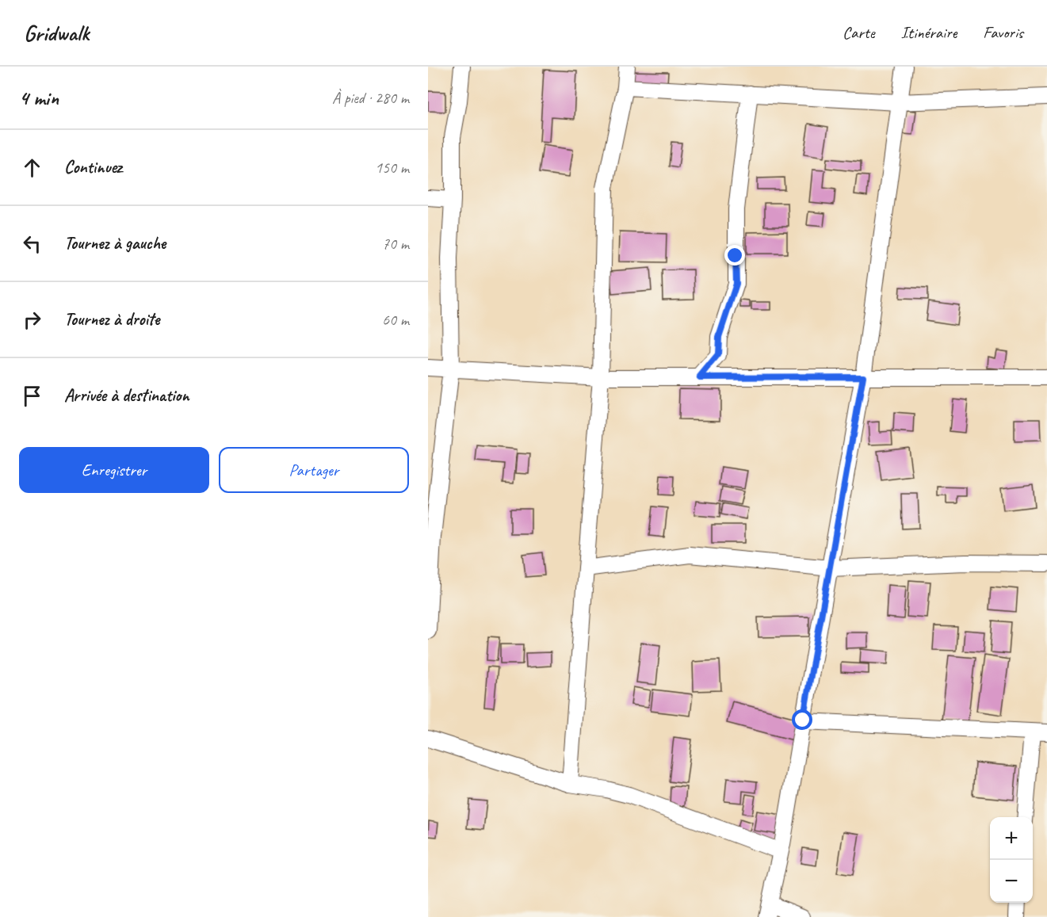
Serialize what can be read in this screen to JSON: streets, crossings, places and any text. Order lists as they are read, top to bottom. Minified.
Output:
{"page":{"header":"Gridwalk","nav":["Carte","Itinéraire","Favoris"],"heading":["4 min","À pied · 280 m"],"list":[["Continuez","150 m"],["Tournez à gauche","70 m"],["Tournez à droite","60 m"],"Arrivée à destination"],"buttons":["Enregistrer","Partager"],"map_buttons":["+","−"]}}
